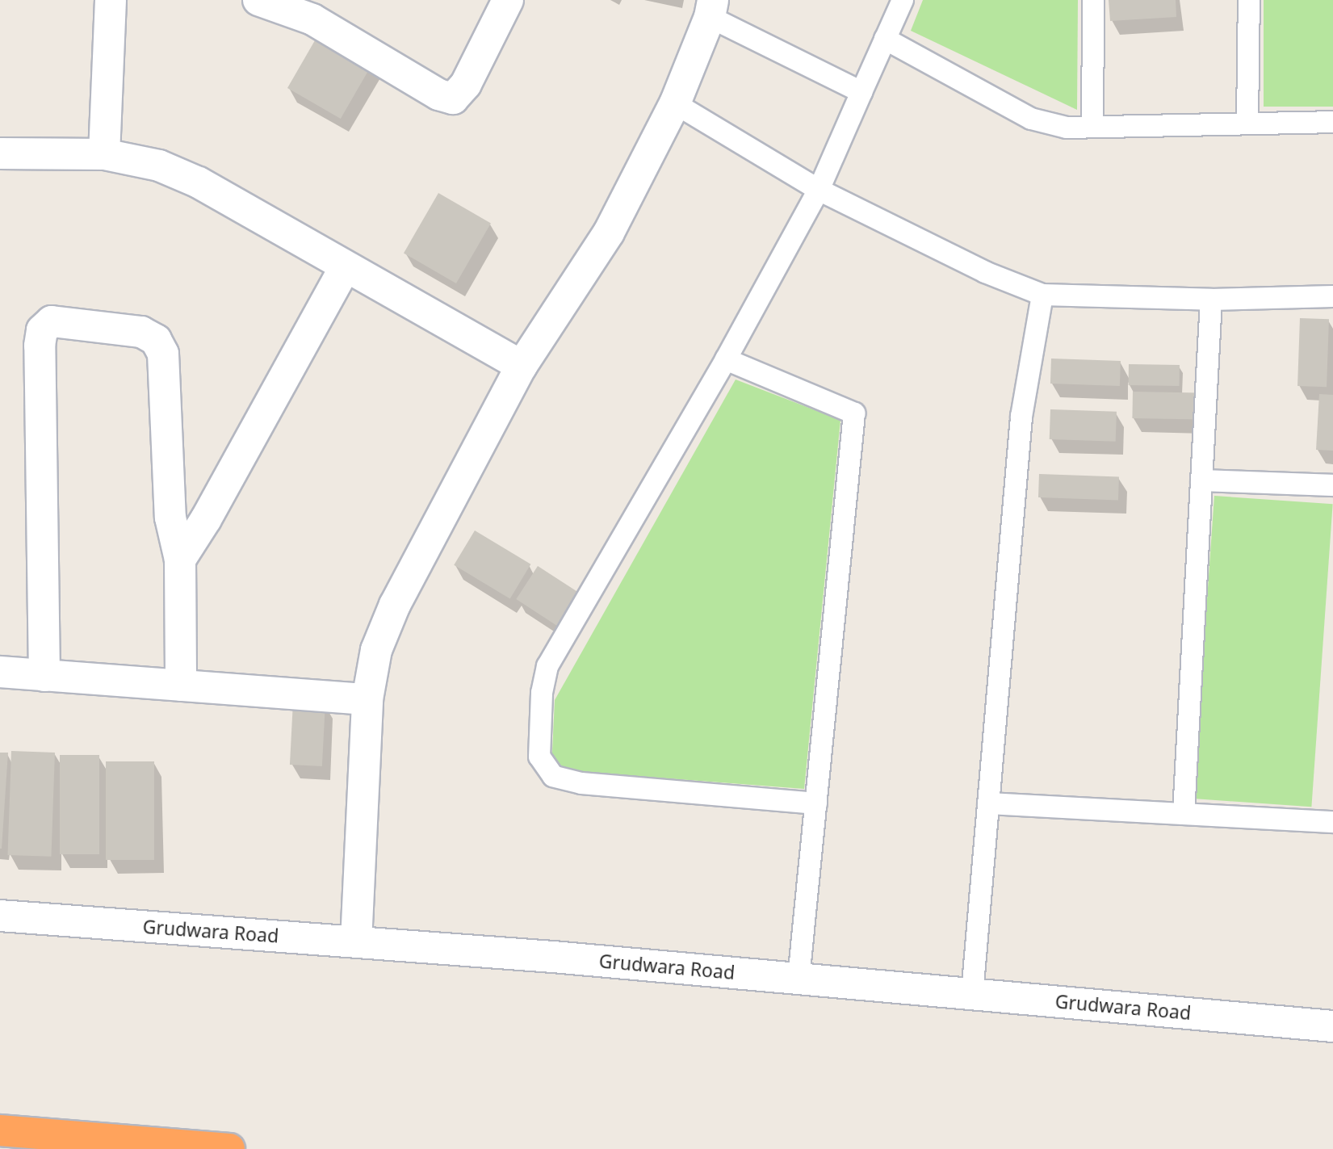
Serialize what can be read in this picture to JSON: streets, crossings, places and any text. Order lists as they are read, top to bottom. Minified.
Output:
{"streets":{"street":["Grudwara Road"]}}
